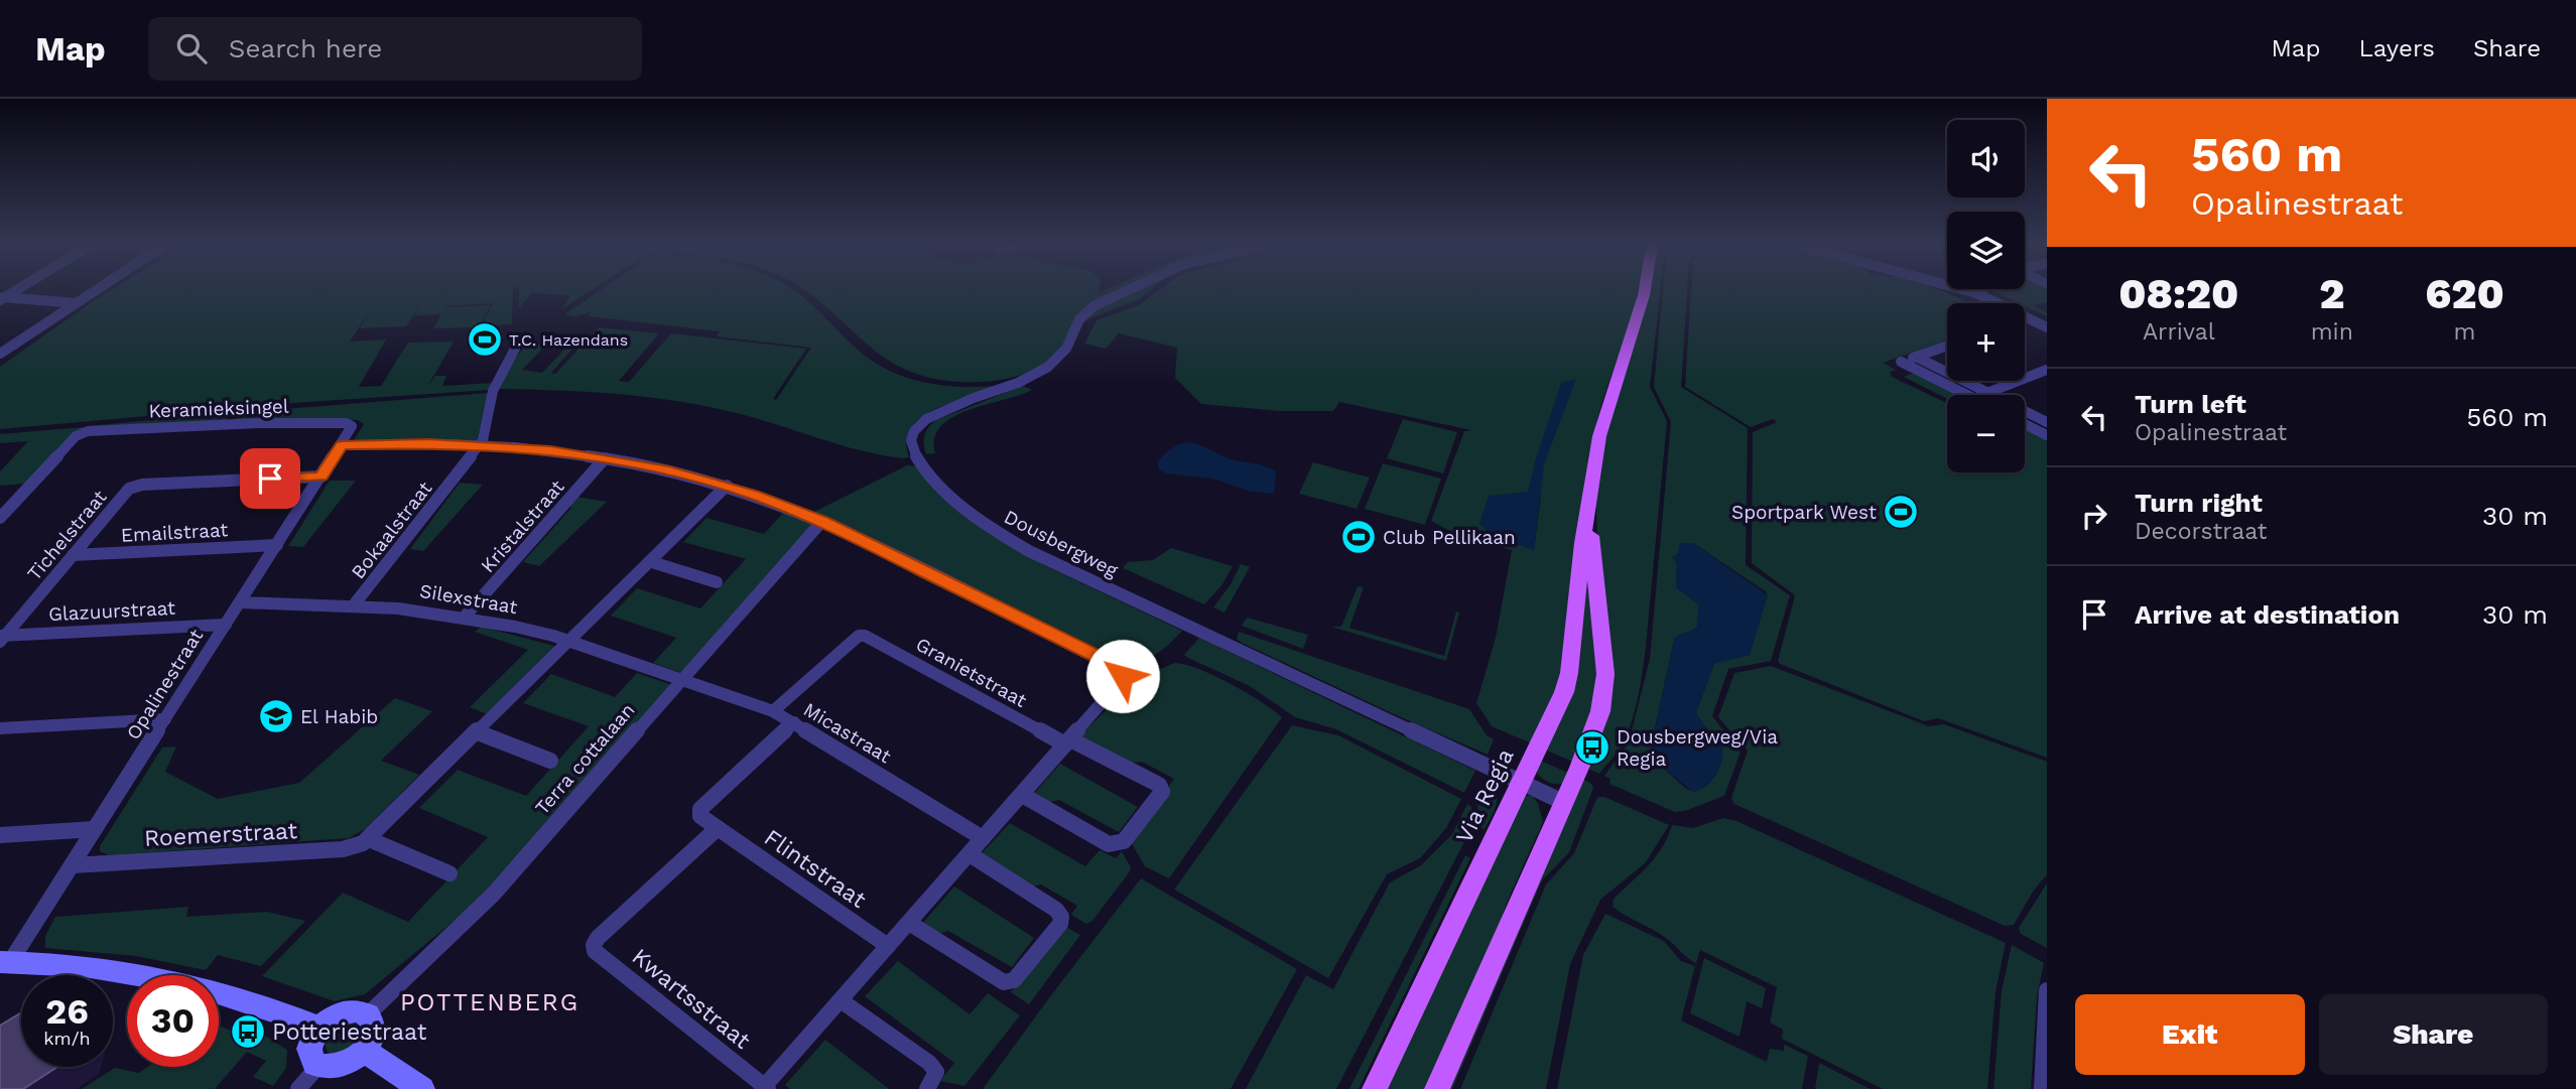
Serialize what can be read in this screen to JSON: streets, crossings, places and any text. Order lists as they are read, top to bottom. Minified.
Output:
{"streets":{"main road":["Via Regia"],"street":["Keramieksingel","Kristalstraat","Bokaalstraat","Emailstraat","Tichelstraat","Dousbergweg","Silexstraat","Glazuurstraat","Granietstraat","Opalinestraat","Micastraat","Terra cottalaan","Roemerstraat","Flintstraat","Kwartsstraat"]},"crossings":[["Keramieksingel","Opalinestraat"],["Kristalstraat","Silexstraat"],["Bokaalstraat","Silexstraat"],["Emailstraat","Tichelstraat"],["Emailstraat","Opalinestraat"],["Tichelstraat","Glazuurstraat"],["Tichelstraat","Opalinestraat"],["Dousbergweg","Via Regia"],["Silexstraat","Opalinestraat"],["Silexstraat","Micastraat"],["Silexstraat","Terra cottalaan"],["Silexstraat","Roemerstraat"],["Glazuurstraat","Opalinestraat"],["Granietstraat","Micastraat"],["Opalinestraat","Roemerstraat"],["Micastraat","Terra cottalaan"],["Flintstraat","Kwartsstraat"]],"districts":["POTTENBERG"],"places":{"sports":["T.C. Hazendans","Sportpark West","Club Pellikaan"],"school or university":["El Habib"],"bus stop":["Dousbergweg/Via Regia","Potteriestraat"]},"page":{"header":"Map","search":"Search here","nav":["Map","Layers","Share"],"turn":["560 m","Opalinestraat"],"map_buttons":["+","−"],"eta":["08:20","Arrival","2","min","620","m"],"list":[{"name":"Turn left","note":"Opalinestraat","value":"560 m"},{"name":"Turn right","note":"Decorstraat","value":"30 m"},{"name":"Arrive at destination","value":"30 m"}],"speed":"26 km/h","limit":"30","buttons":["Exit","Share"]}}
